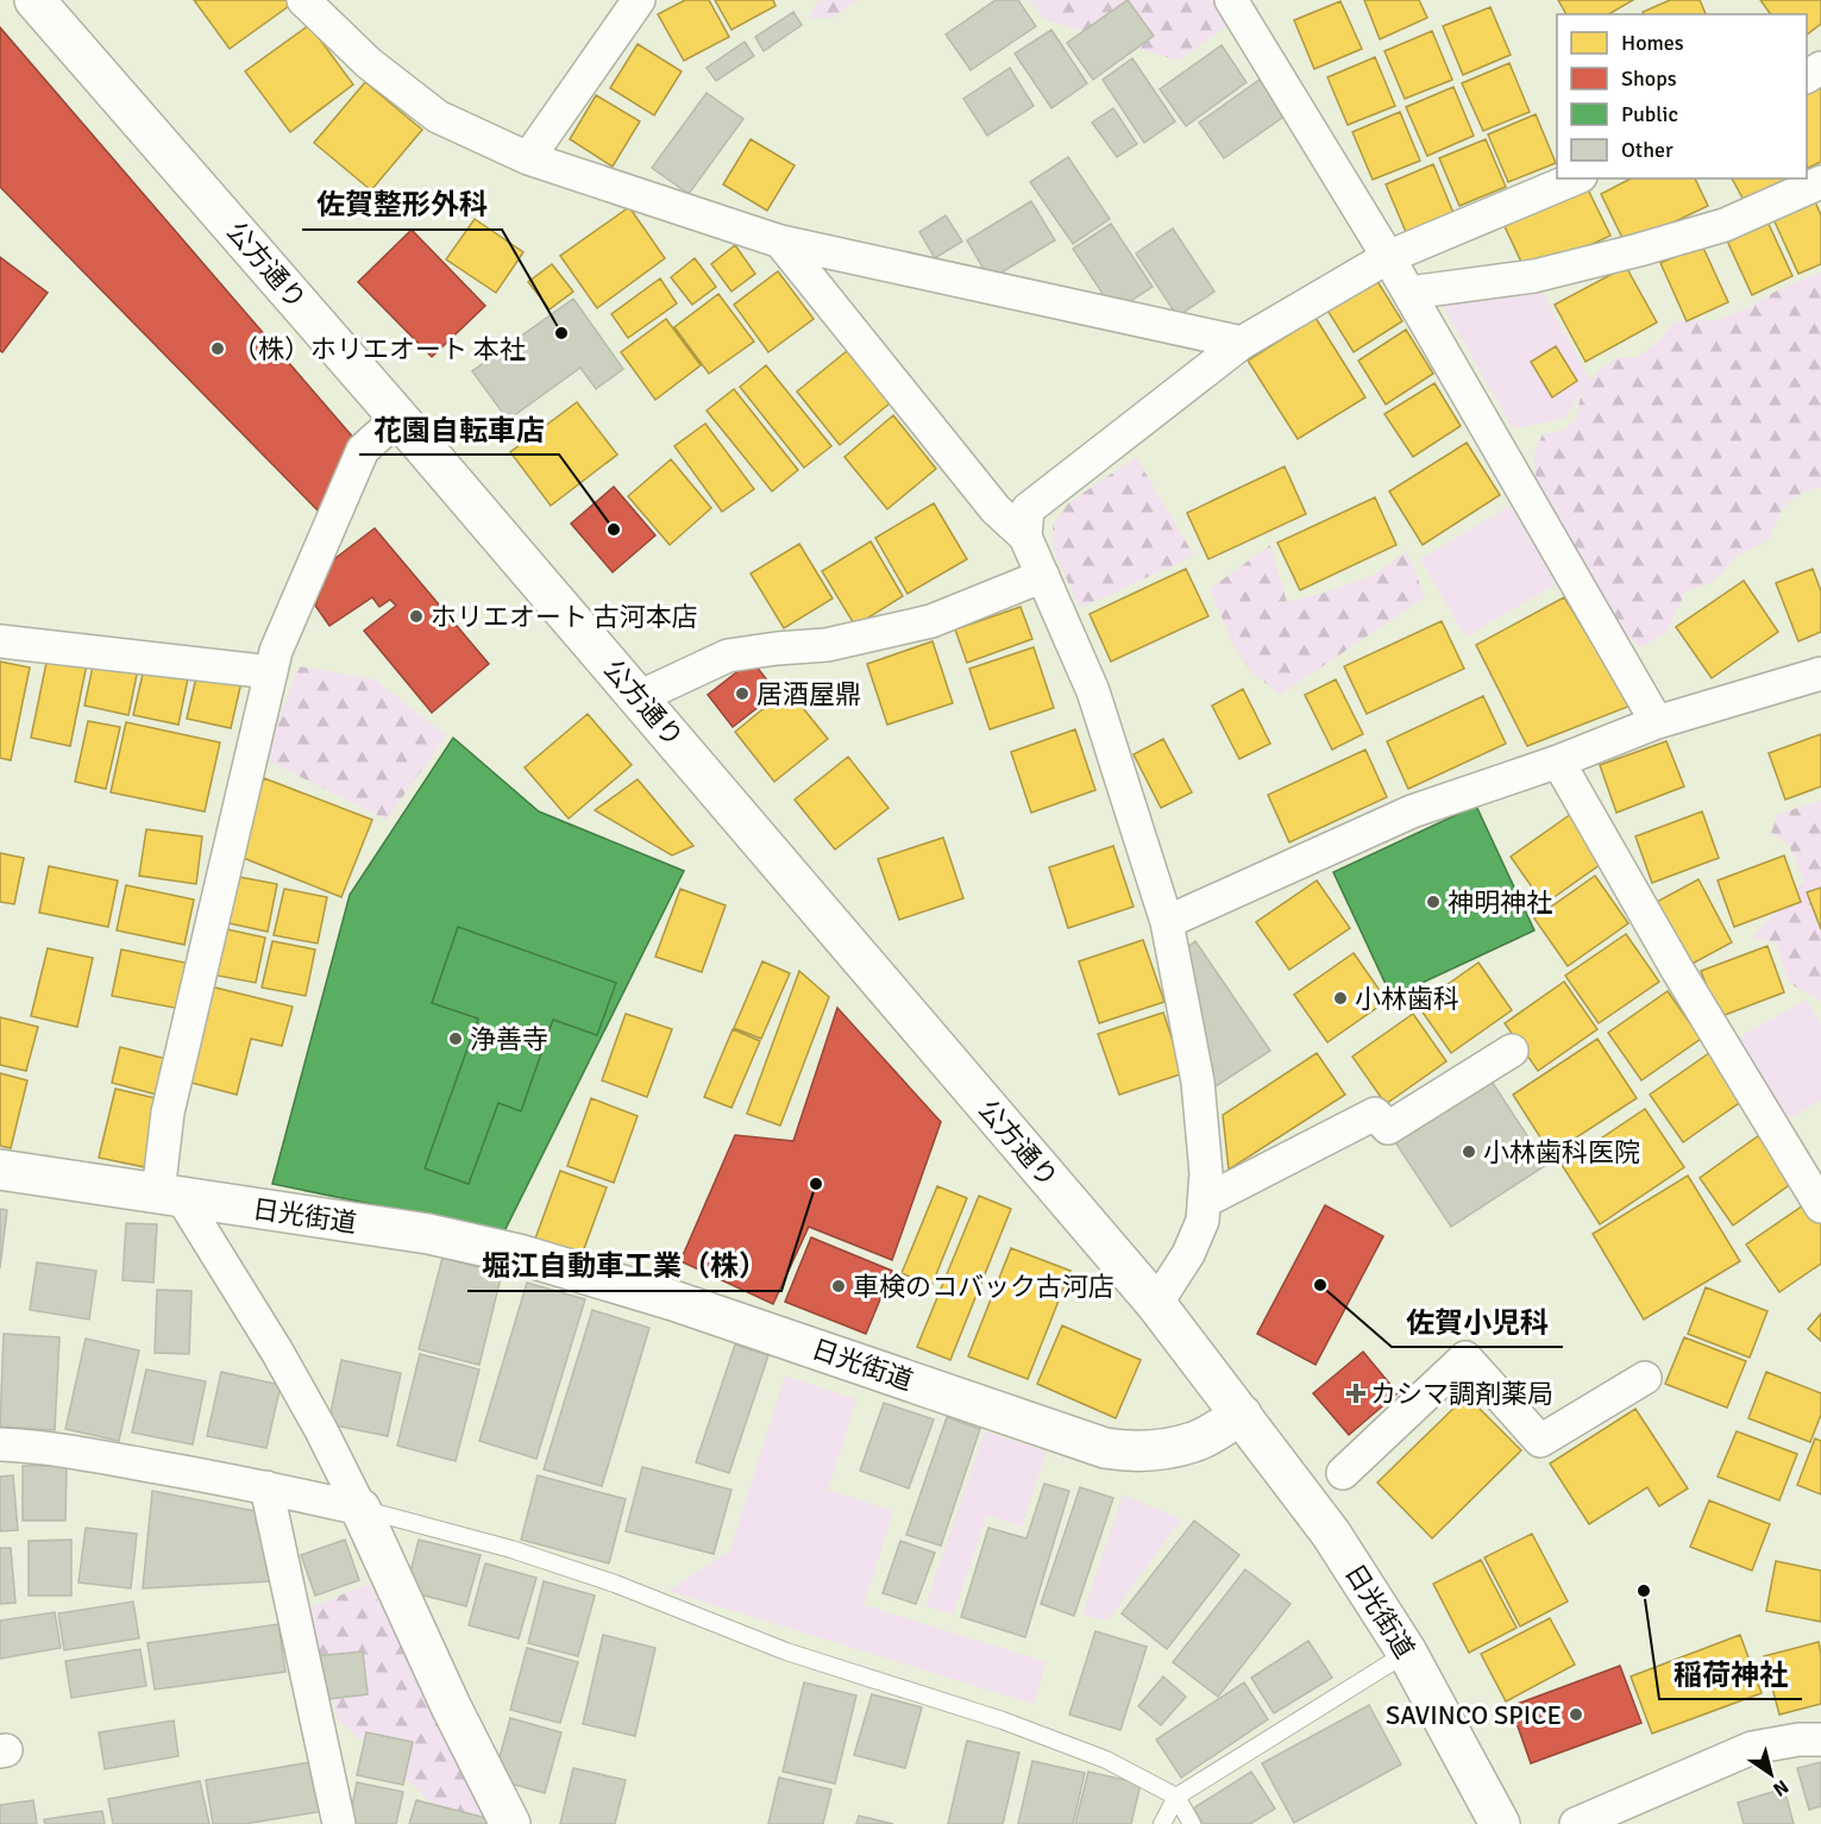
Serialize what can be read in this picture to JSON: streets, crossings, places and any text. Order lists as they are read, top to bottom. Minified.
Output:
{"streets":{"street":["公方通り","日光街道"]},"crossings":[["公方通り","日光街道"]],"places":{"other":["佐賀整形外科","（株）ホリエオート 本社","花園自転車店","ホリエオート 古河本店","居酒屋鼎","神明神社","小林歯科","浄善寺","小林歯科医院","堀江自動車工業（株）","佐賀小児科","車検のコバック古河店","稲荷神社","SAVINCO SPICE"],"health":["カシマ調剤薬局"]},"legend":["Homes","Shops","Public","Other"],"north":"bottom right"}
